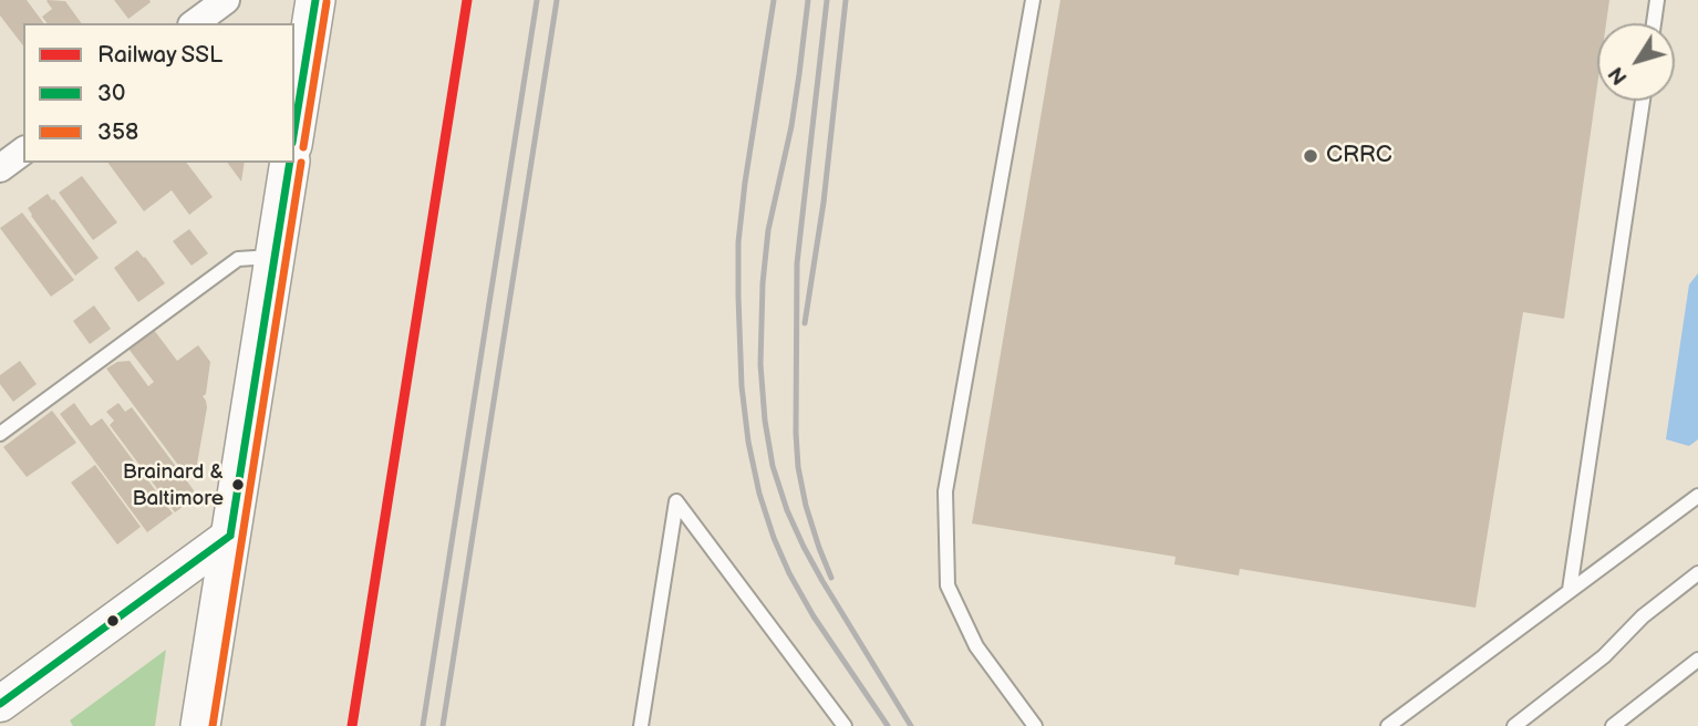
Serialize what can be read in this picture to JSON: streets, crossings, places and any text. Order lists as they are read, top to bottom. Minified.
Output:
{"places":["CRRC","Brainard & Baltimore"],"lines":["rail line SSL","transit line 30","transit line 358"],"legend":["Railway SSL","30","358"],"north":"bottom left"}
